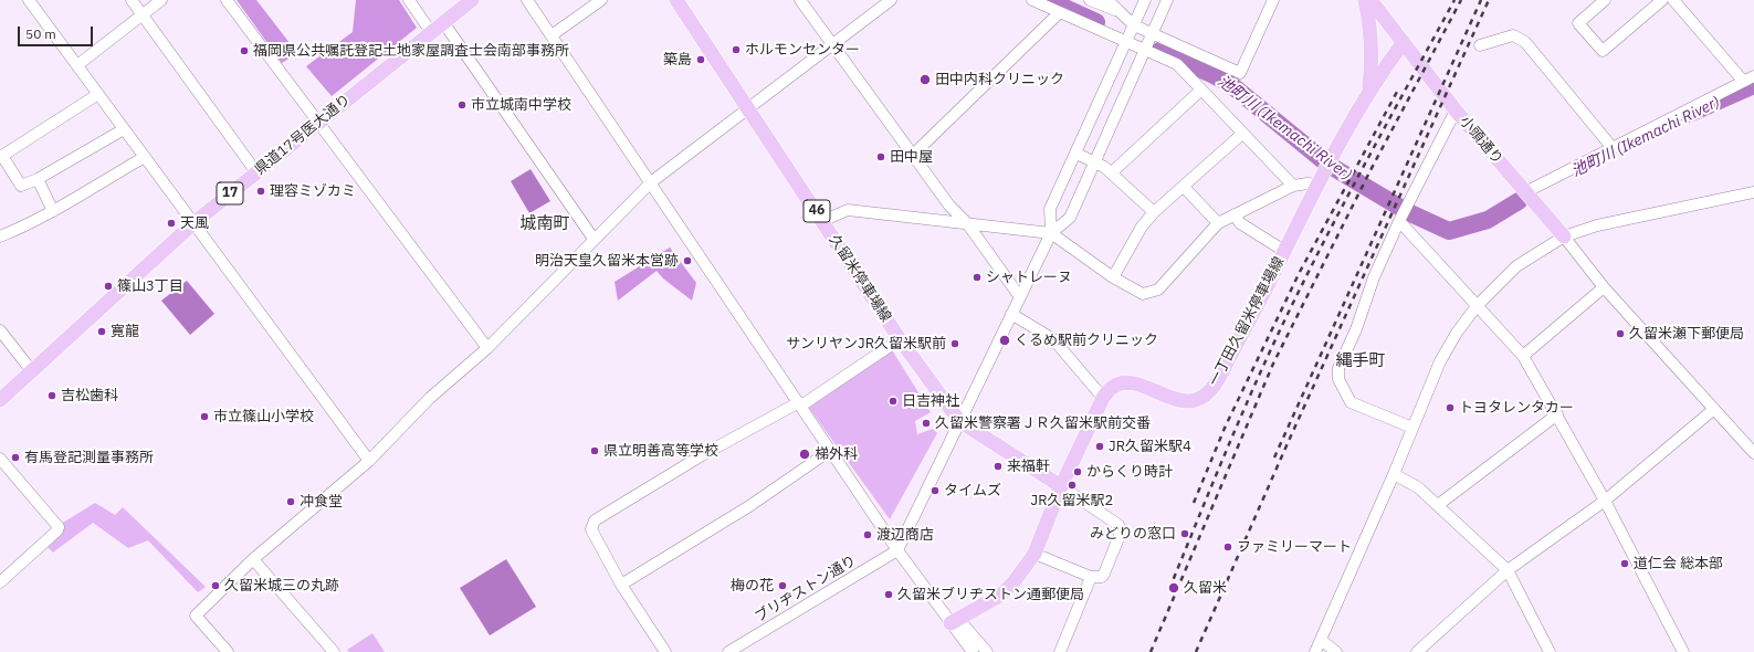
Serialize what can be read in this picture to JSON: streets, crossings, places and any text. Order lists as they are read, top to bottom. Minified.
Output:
{"streets":{"main road":["県道17号医大通り","小頭通り","17","46","久留米停車場線","一丁田久留米停車場線"],"street":["ブリヂストン通り"]},"crossings":[["小頭通り","一丁田久留米停車場線"],["46","久留米停車場線"],["46","一丁田久留米停車場線"]],"districts":["城南町","縄手町"],"water":["池町川 (Ikemachi River)"],"places":["ホルモンセンター","福岡県公共嘱託登記土地家屋調査士会南部事務所","築島","田中内科クリニック","市立城南中学校","田中屋","理容ミゾカミ","天風","明治天皇久留米本営跡","シャトレーヌ","篠山3丁目","寛龍","久留米瀬下郵便局","くるめ駅前クリニック","サンリヤンJR久留米駅前","吉松歯科","日吉神社","トヨタレンタカー","市立篠山小学校","久留米警察署ＪＲ久留米駅前交番","JR久留米駅4","県立明善高等学校","梯外科","有馬登記測量事務所","来福軒","からくり時計","JR久留米駅2","タイムズ","冲食堂","みどりの窓口","渡辺商店","ファミリーマート","道仁会 総本部","久留米城三の丸跡","梅の花","久留米","久留米ブリヂストン通郵便局"],"scale_bar":"50 m"}
